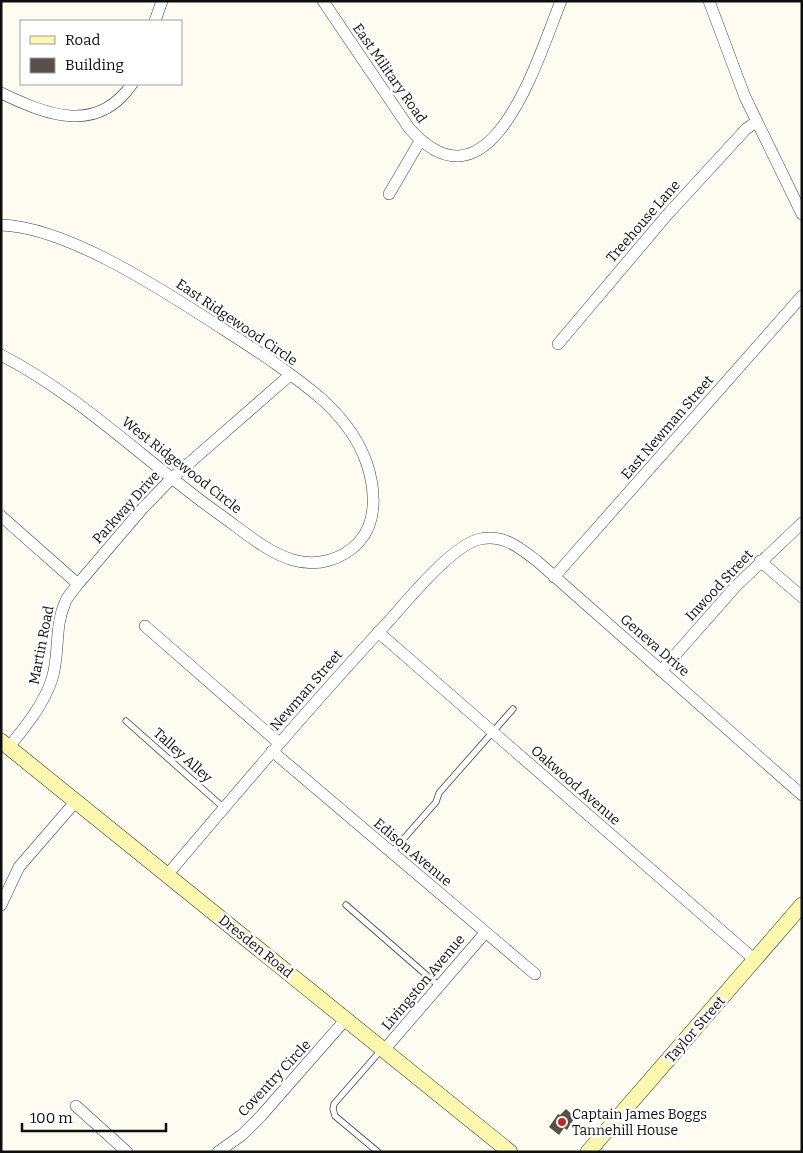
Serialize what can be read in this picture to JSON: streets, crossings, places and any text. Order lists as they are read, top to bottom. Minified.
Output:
{"streets":{"street":["East Military Road","Treehouse Lane","East Ridgewood Circle","East Newman Street","West Ridgewood Circle","Parkway Drive","Inwood Street","Martin Road","Geneva Drive","Newman Street","Oakwood Avenue","Edison Avenue","Dresden Road","Livingston Avenue","Taylor Street","Coventry Circle"],"lane":["Talley Alley"]},"crossings":[["East Ridgewood Circle","West Ridgewood Circle"],["East Ridgewood Circle","Parkway Drive"],["East Newman Street","Geneva Drive"],["West Ridgewood Circle","Parkway Drive"],["Parkway Drive","Martin Road"],["Inwood Street","Geneva Drive"],["Martin Road","Dresden Road"],["Geneva Drive","Newman Street"],["Newman Street","Talley Alley"],["Newman Street","Oakwood Avenue"],["Newman Street","Edison Avenue"],["Newman Street","Dresden Road"],["Oakwood Avenue","Taylor Street"],["Edison Avenue","Livingston Avenue"],["Dresden Road","Livingston Avenue"],["Dresden Road","Coventry Circle"]],"places":["Captain James Boggs Tannehill House"],"legend":["Road","Building"],"scale_bar":"100 m"}
